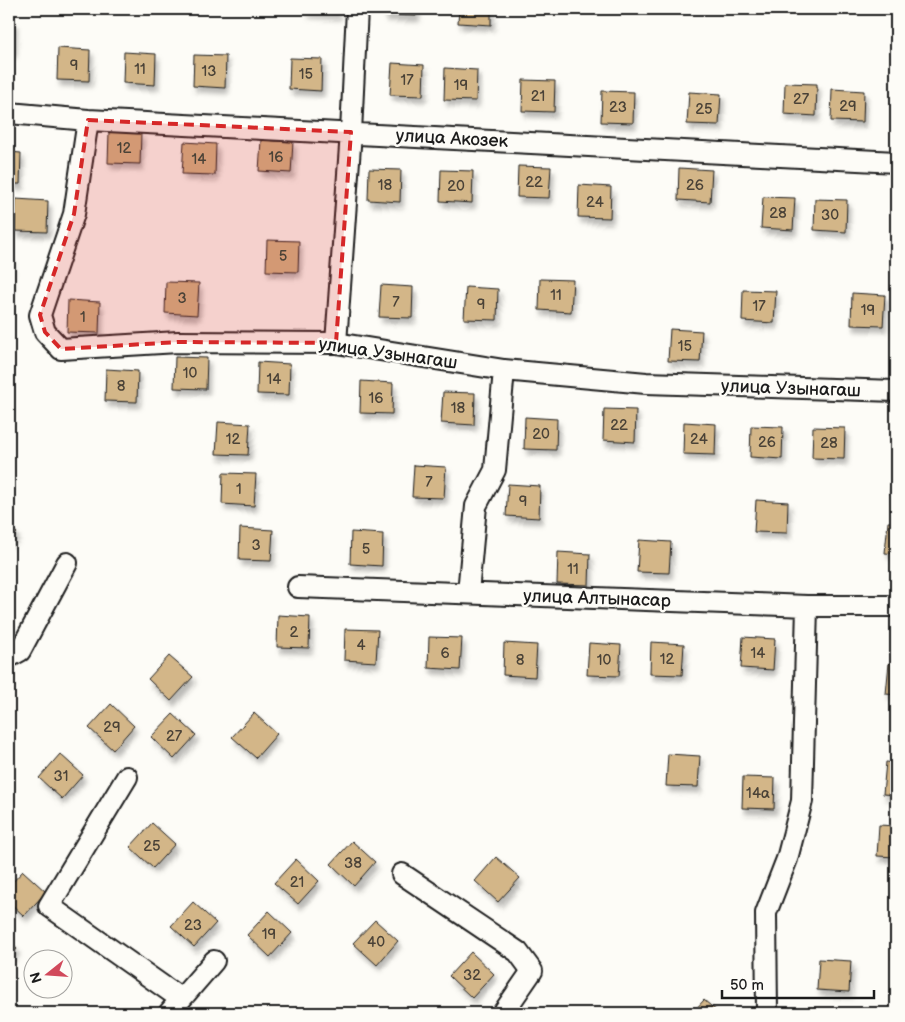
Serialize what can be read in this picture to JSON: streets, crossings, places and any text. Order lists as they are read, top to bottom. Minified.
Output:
{"streets":{"street":["улица Акозек","улица Узынагаш","улица Алтынасар"]},"crossings":[["улица Акозек","улица Узынагаш"]],"house_numbers":["9","11","13","15","17","19","21","27","29","23","25","12","16","14","22","18","26","20","24","28","30","5","11","3","7","9","17","19","1","15","10","14","8","16","18","22","20","12","24","26","28","7","1","9","3","5","11","2","4","6","14","12","8","10","29","27","31","14а","25","38","21","23","19","40","32"],"scale_bar":"50 m","north":"left"}
